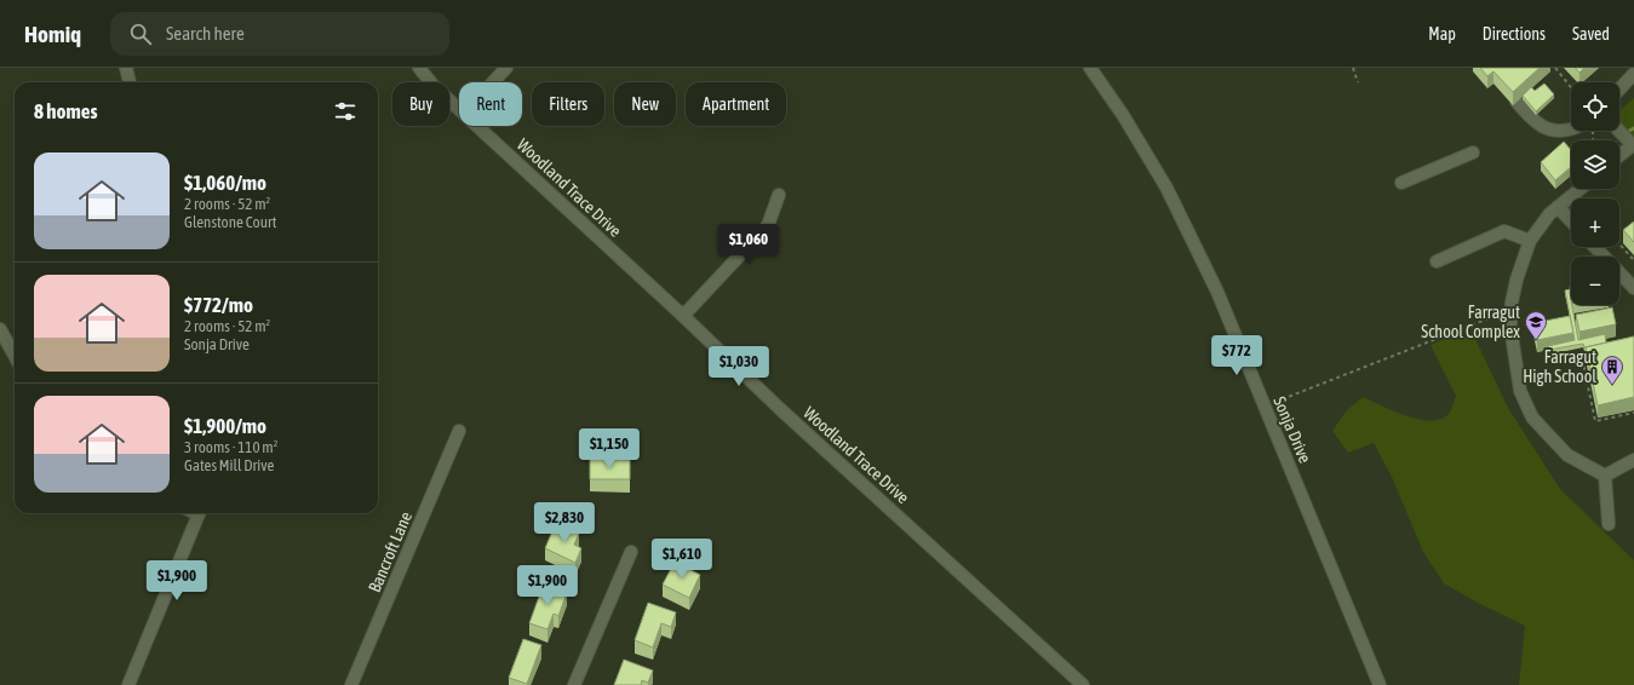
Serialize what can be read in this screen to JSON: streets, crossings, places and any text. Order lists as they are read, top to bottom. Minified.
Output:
{"streets":{"street":["Woodland Trace Drive","Sonja Drive","Bancroft Lane"]},"places":{"school or university":["Farragut School Complex"],"building":["Farragut High School"]},"page":{"header":"Homiq","search":"Search here","nav":["Map","Directions","Saved"],"map_buttons":["+","−"],"chip":["Buy","Rent","Filters","New","Apartment"],"heading":"8 homes","list":[{"name":"$1,060/mo","note":"2 rooms · 52 m² · Glenstone Court"},{"name":"$772/mo","note":"2 rooms · 52 m² · Sonja Drive"},{"name":"$1,900/mo","note":"3 rooms · 110 m² · Gates Mill Drive"}],"price":["$1,060","$772","$1,030","$1,150","$2,830","$1,610","$1,900","$1,900"]}}
